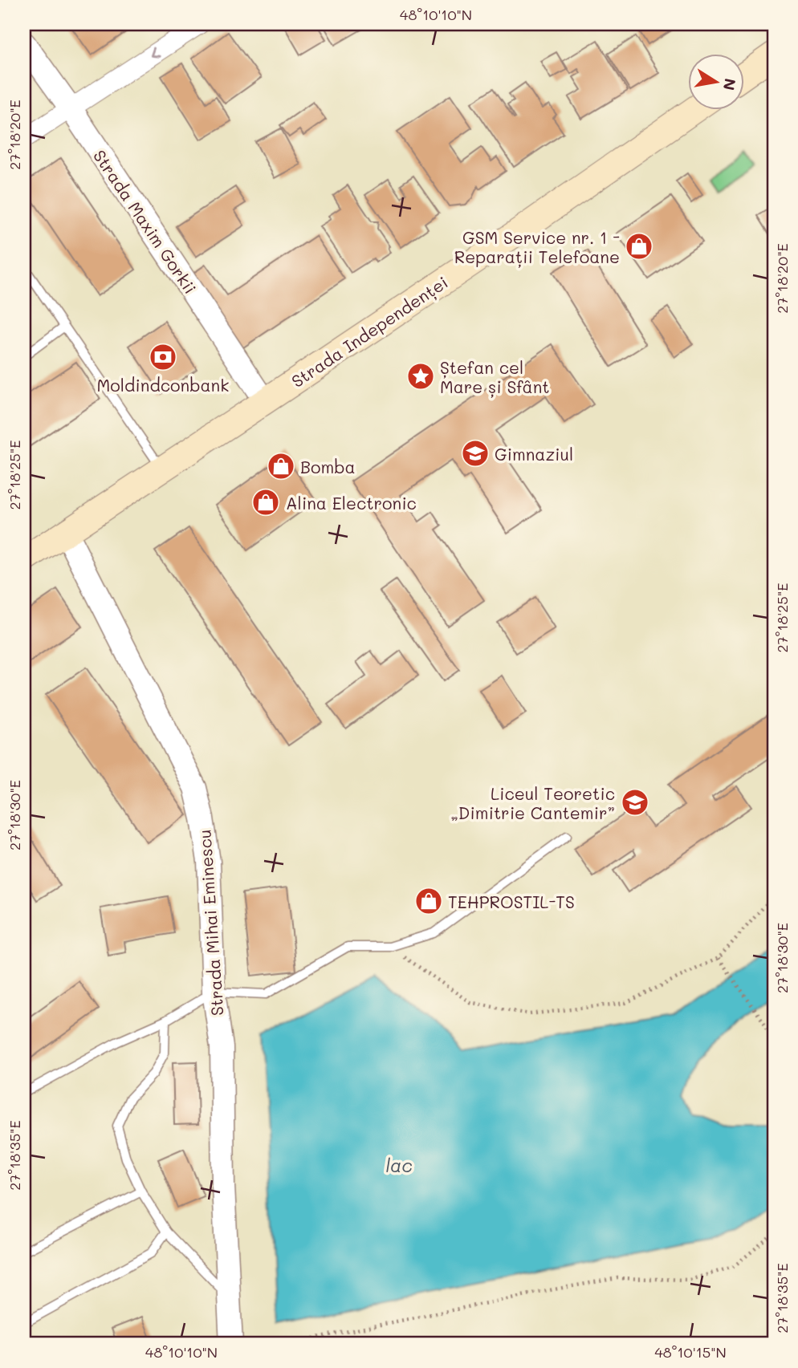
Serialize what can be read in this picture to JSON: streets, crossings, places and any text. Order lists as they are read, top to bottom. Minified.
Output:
{"streets":{"main road":["Strada Independenței"],"street":["Strada Maxim Gorkii","Strada Mihai Eminescu"]},"crossings":[["Strada Maxim Gorkii","Strada Independenței"],["Strada Independenței","Strada Mihai Eminescu"]],"water":["lac"],"places":{"shop":["GSM Service nr. 1 - Reparații Telefoane","Bomba","Alina Electronic","TEHPROSTIL-TS"],"bank":["Moldindconbank"],"place":["Ștefan cel Mare și Sfânt"],"school or university":["Gimnaziul","Liceul Teoretic „Dimitrie Cantemir”"]},"north":"right","coordinates":["48°10'10\"N","27°18'20\"E","27°18'25\"E","27°18'30\"E","27°18'35\"E","48°10'15\"N"]}
